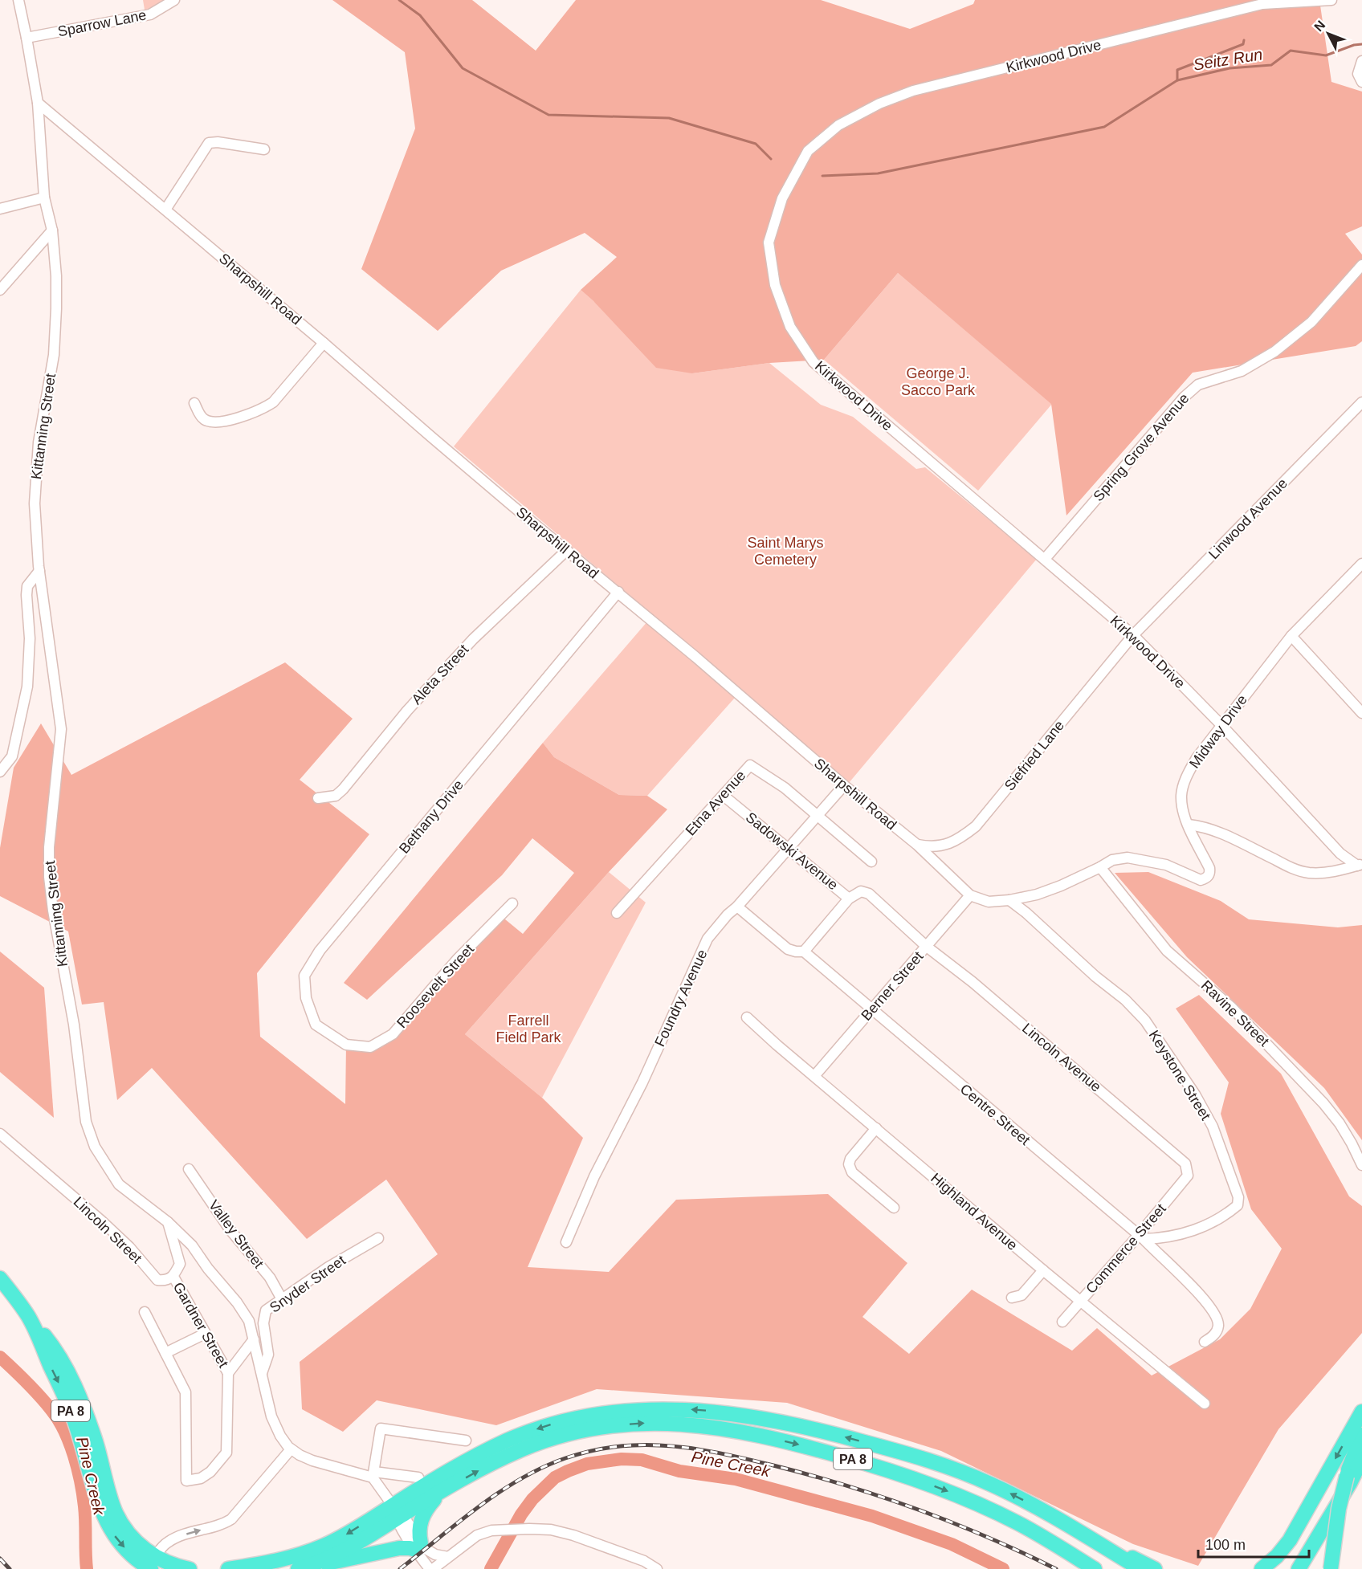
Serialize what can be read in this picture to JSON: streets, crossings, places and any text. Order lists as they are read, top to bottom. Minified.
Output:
{"streets":{"highway":["PA 8"],"street":["Sparrow Lane","Kirkwood Drive","Sharpshill Road","Kittanning Street","Spring Grove Avenue","Linwood Avenue","Aleta Street","Midway Drive","Siefried Lane","Etna Avenue","Bethany Drive","Sadowski Avenue","Roosevelt Street","Berner Street","Foundry Avenue","Ravine Street","Lincoln Avenue","Keystone Street","Centre Street","Highland Avenue","Lincoln Street","Valley Street","Commerce Street","Snyder Street","Gardner Street"]},"crossings":[["Sparrow Lane","Kittanning Street"],["Kirkwood Drive","Spring Grove Avenue"],["Kirkwood Drive","Linwood Avenue"],["Kirkwood Drive","Midway Drive"],["Kirkwood Drive","Siefried Lane"],["Sharpshill Road","Kittanning Street"],["Sharpshill Road","Aleta Street"],["Sharpshill Road","Midway Drive"],["Sharpshill Road","Siefried Lane"],["Sharpshill Road","Bethany Drive"],["Sharpshill Road","Berner Street"],["Sharpshill Road","Foundry Avenue"],["Sharpshill Road","Ravine Street"],["Sharpshill Road","Keystone Street"],["Kittanning Street","Snyder Street"],["Linwood Avenue","Siefried Lane"],["Midway Drive","Ravine Street"],["Etna Avenue","Sadowski Avenue"],["Etna Avenue","Foundry Avenue"],["Bethany Drive","Roosevelt Street"],["Sadowski Avenue","Berner Street"],["Sadowski Avenue","Foundry Avenue"],["Sadowski Avenue","Lincoln Avenue"],["Berner Street","Lincoln Avenue"],["Berner Street","Centre Street"],["Berner Street","Highland Avenue"],["Foundry Avenue","Centre Street"],["Lincoln Avenue","Commerce Street"],["Keystone Street","Centre Street"],["Keystone Street","Commerce Street"],["Centre Street","Commerce Street"],["Highland Avenue","Commerce Street"],["Lincoln Street","Gardner Street"],["Valley Street","Snyder Street"]],"water":["Seitz Run","Pine Creek"],"parks":["George J. Sacco Park","Saint Marys Cemetery","Farrell Field Park"],"scale_bar":"100 m","north":"top left"}
